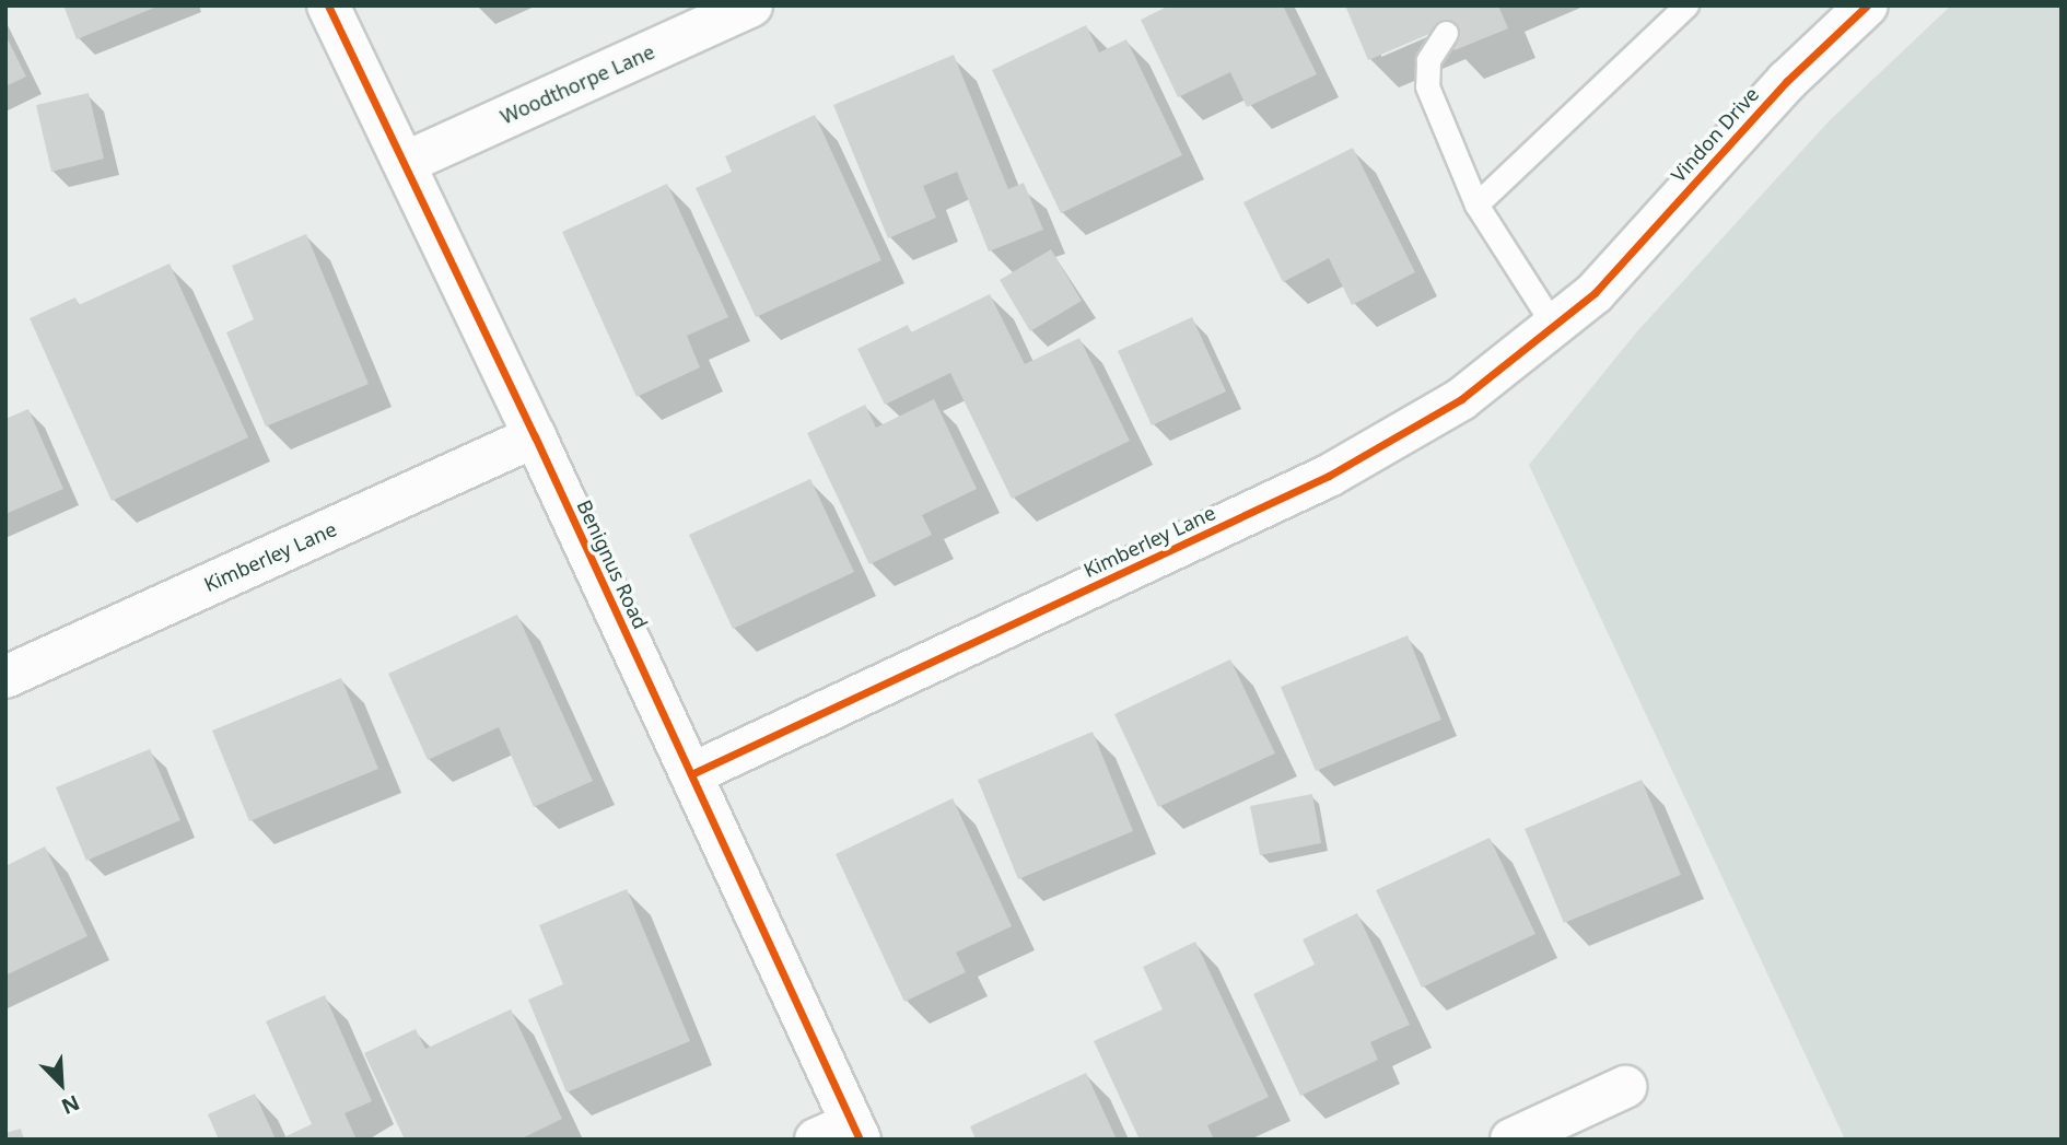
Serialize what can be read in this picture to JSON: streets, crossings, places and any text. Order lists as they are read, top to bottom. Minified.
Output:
{"streets":{"street":["Woodthorpe Lane","Vindon Drive","Kimberley Lane","Benignus Road"]},"crossings":[["Woodthorpe Lane","Benignus Road"],["Vindon Drive","Kimberley Lane"],["Kimberley Lane","Benignus Road"]],"north":"bottom right"}
